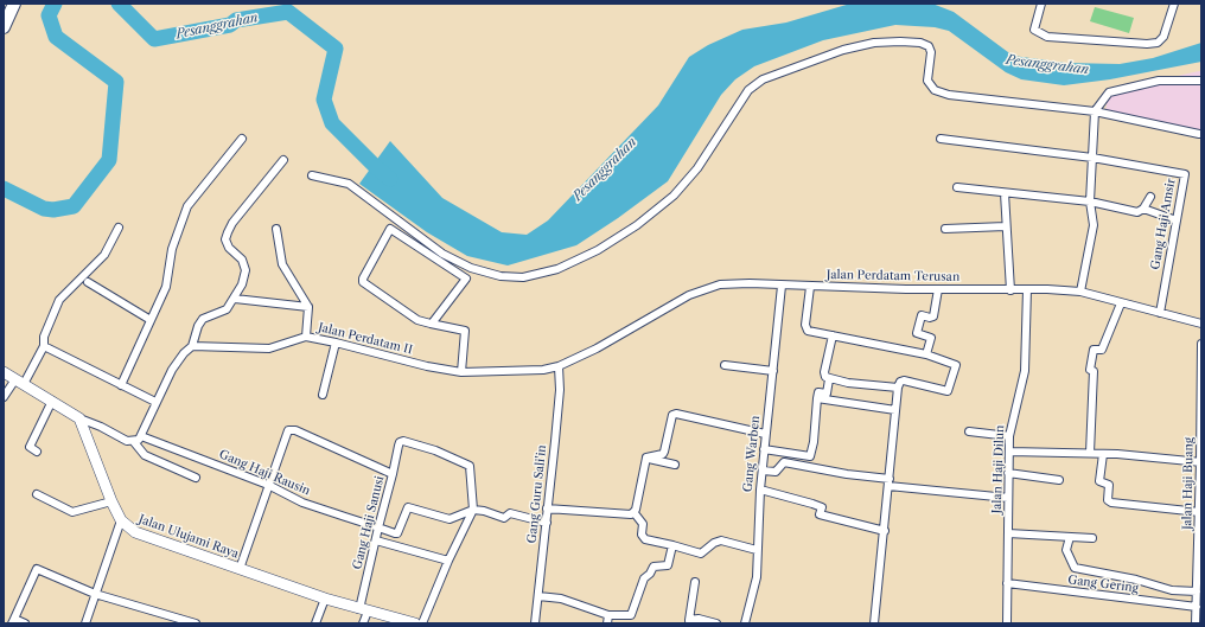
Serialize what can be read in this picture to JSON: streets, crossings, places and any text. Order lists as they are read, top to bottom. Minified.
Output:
{"streets":{"street":["Gang Haji Amsir","Jalan Perdatam Terusan","Jalan Perdatam II","Gang Warben","Jalan Haji Dilun","Gang Haji Rausin","Jalan Haji Buang","Gang Guru Sali'in","Gang Haji Sanusi","Jalan Ulujami Raya","Gang Gering"]},"crossings":[["Gang Haji Amsir","Jalan Perdatam Terusan"],["Jalan Perdatam Terusan","Jalan Perdatam II"],["Jalan Perdatam Terusan","Gang Warben"],["Jalan Perdatam Terusan","Jalan Haji Dilun"],["Jalan Perdatam II","Gang Guru Sali'in"],["Jalan Haji Dilun","Gang Gering"],["Gang Haji Rausin","Gang Haji Sanusi"],["Jalan Haji Buang","Gang Gering"],["Gang Haji Sanusi","Jalan Ulujami Raya"]],"water":["Pesanggrahan"]}
